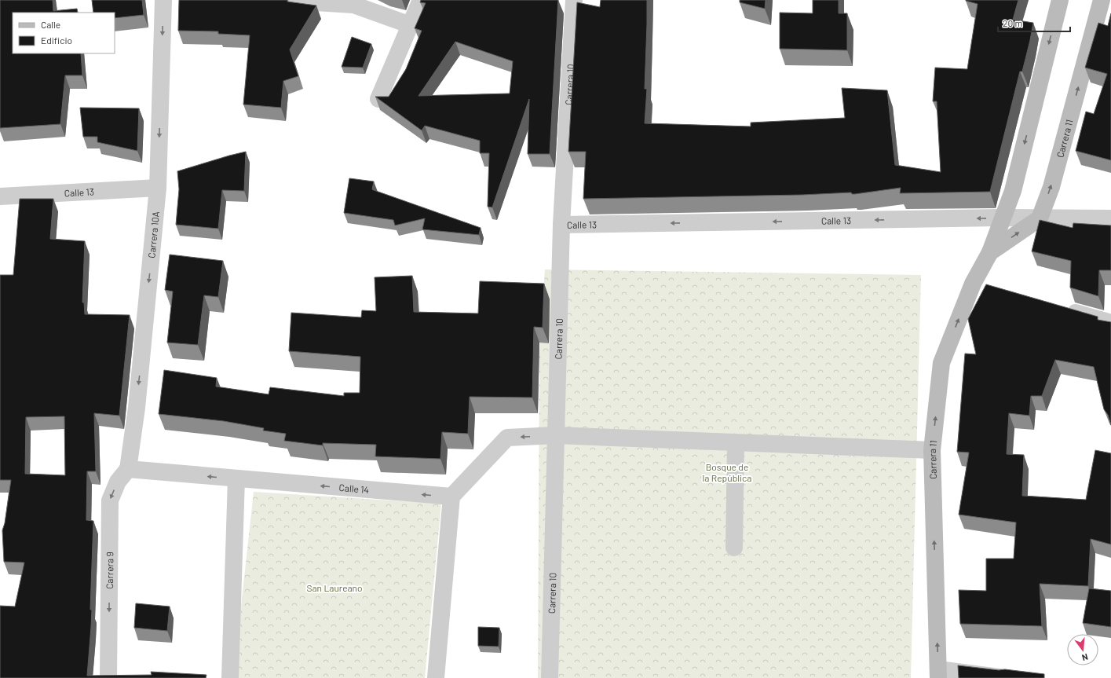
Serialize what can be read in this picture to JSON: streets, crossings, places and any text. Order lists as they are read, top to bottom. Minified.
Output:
{"streets":{"main road":["Carrera 11"],"street":["Carrera 10","Calle 13","Carrera 10A","Calle 14","Carrera 9"]},"crossings":[["Carrera 10","Calle 13"],["Carrera 11","Calle 13"],["Calle 13","Carrera 10A"],["Carrera 10A","Calle 14"],["Carrera 10A","Carrera 9"],["Calle 14","Carrera 9"]],"one_way":["Calle 13","Carrera 10A","Calle 14"],"parks":["Bosque de la República","San Laureano"],"legend":["Calle","Edificio"],"scale_bar":"20 m","north":"bottom"}
